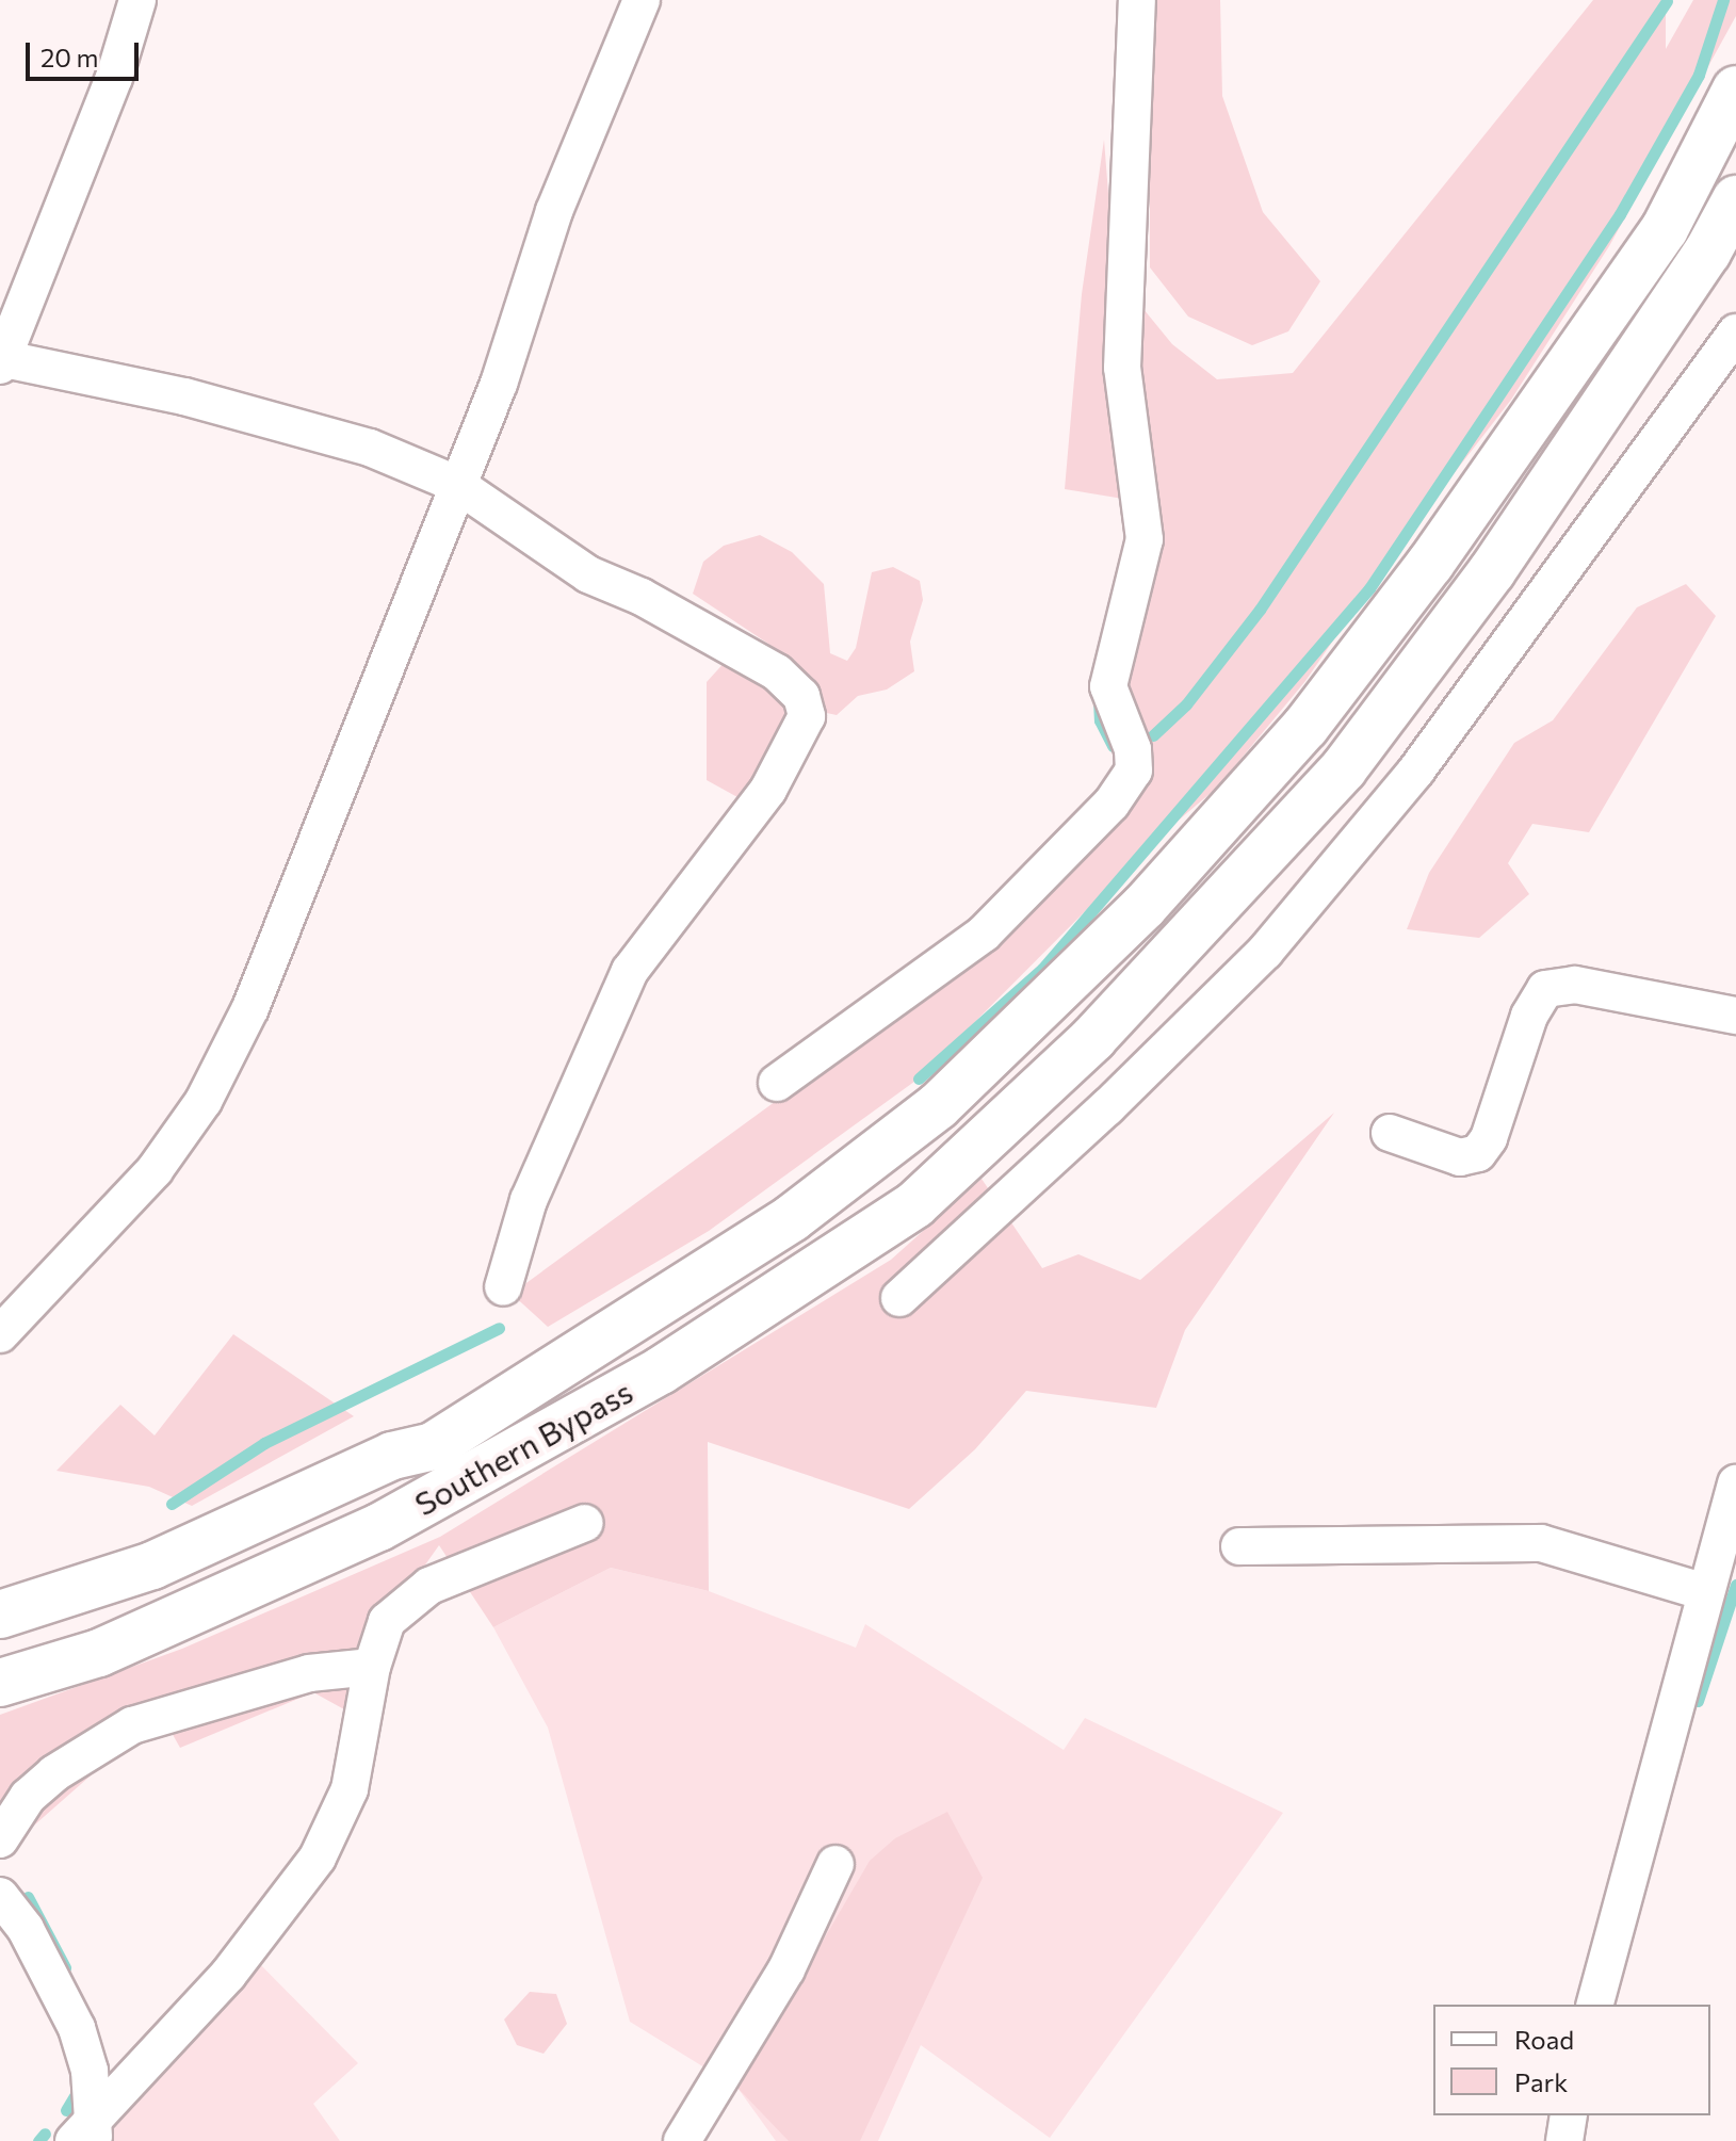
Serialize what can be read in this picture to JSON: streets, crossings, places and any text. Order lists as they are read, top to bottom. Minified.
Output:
{"streets":{"highway":["Southern Bypass"]},"legend":["Road","Park"],"scale_bar":"20 m"}
